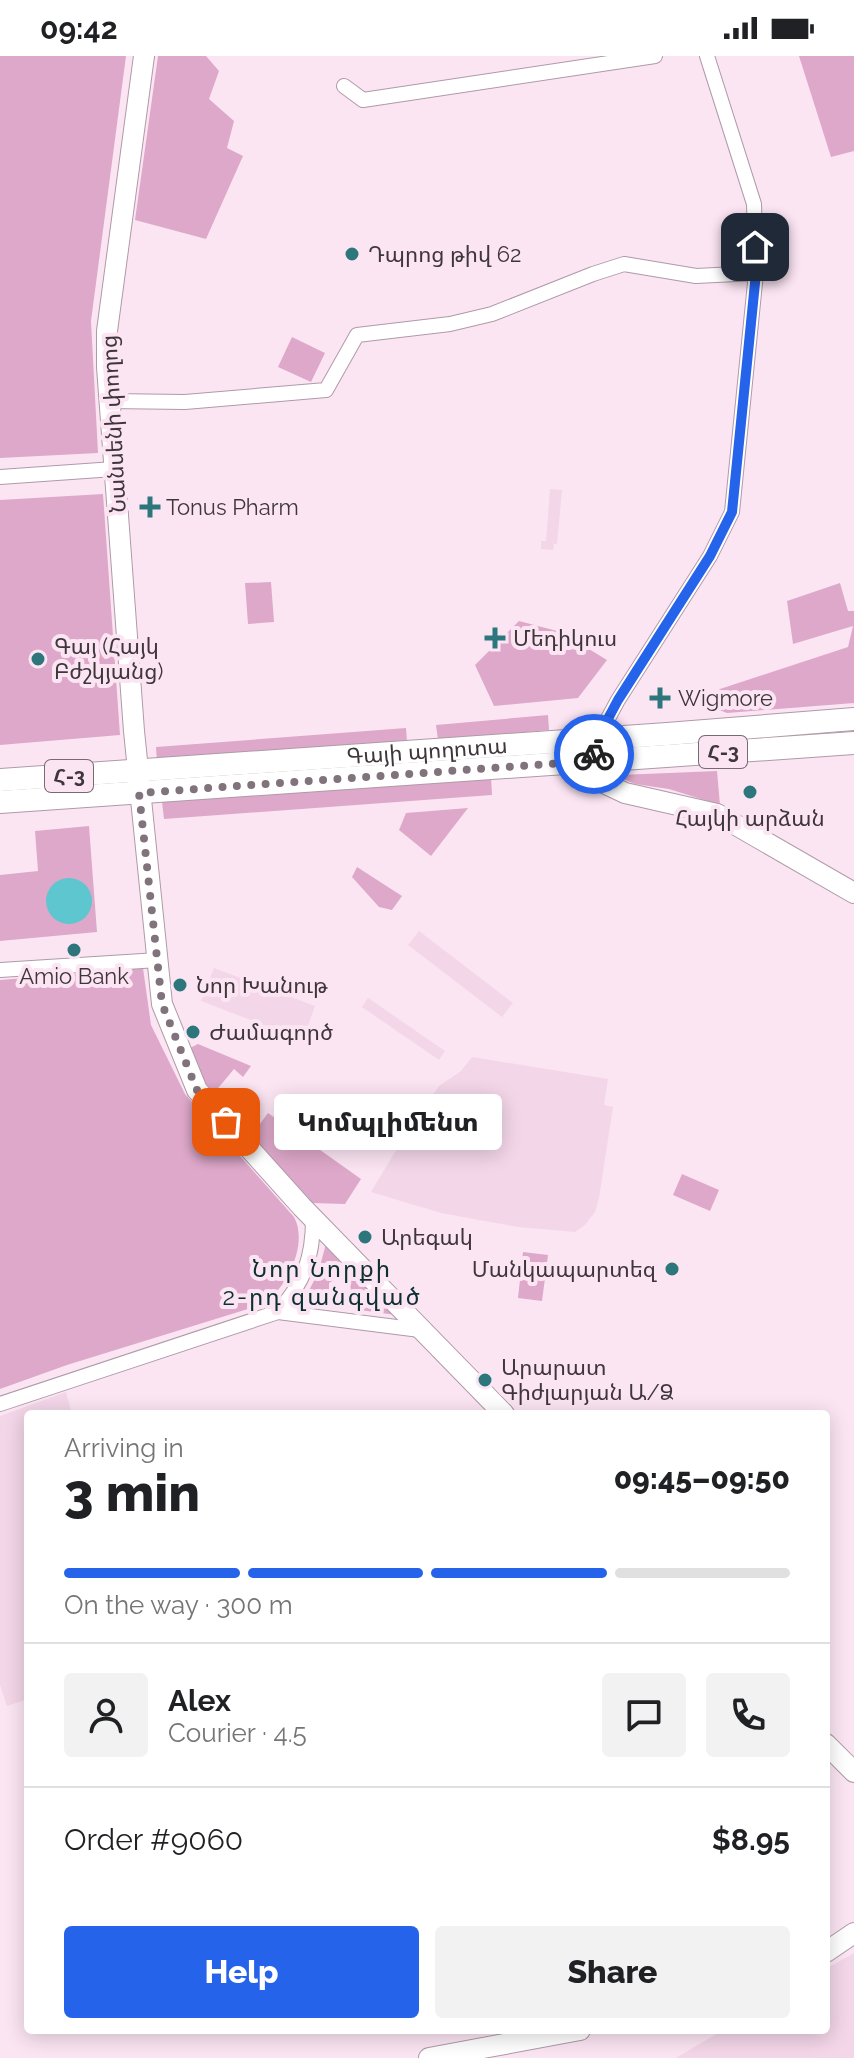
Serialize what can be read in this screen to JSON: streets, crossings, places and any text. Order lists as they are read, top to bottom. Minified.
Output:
{"streets":{"main road":["Գայի պողոտա","Հ-3"],"street":["Նանսենի փողոց"]},"crossings":[["Նանսենի փողոց","Գայի պողոտա"]],"districts":["Նոր Նորքի 2-րդ զանգված"],"places":{"other":["Դպրոց թիվ 62","Գայ (Հայկ Բժշկյանց)","Հայկի արձան","Amio Bank","Նոր Խանութ","Ժամագործ","Կոմպլիմենտ","Արեգակ","Մանկապարտեզ","Արարատ Գիժլարյան Ա/Ձ"],"health":["Tonus Pharm","Մեդիկուս","Wigmore"]},"page":{"status":"09:42","bubble":"Կոմպլիմենտ","heading":["3 min","Arriving in","09:45–09:50"],"panel":["Alex","Courier · 4.5","Order #9060","$8.95"],"bar":"On the way · 300 m","buttons":["Help","Share"]}}
